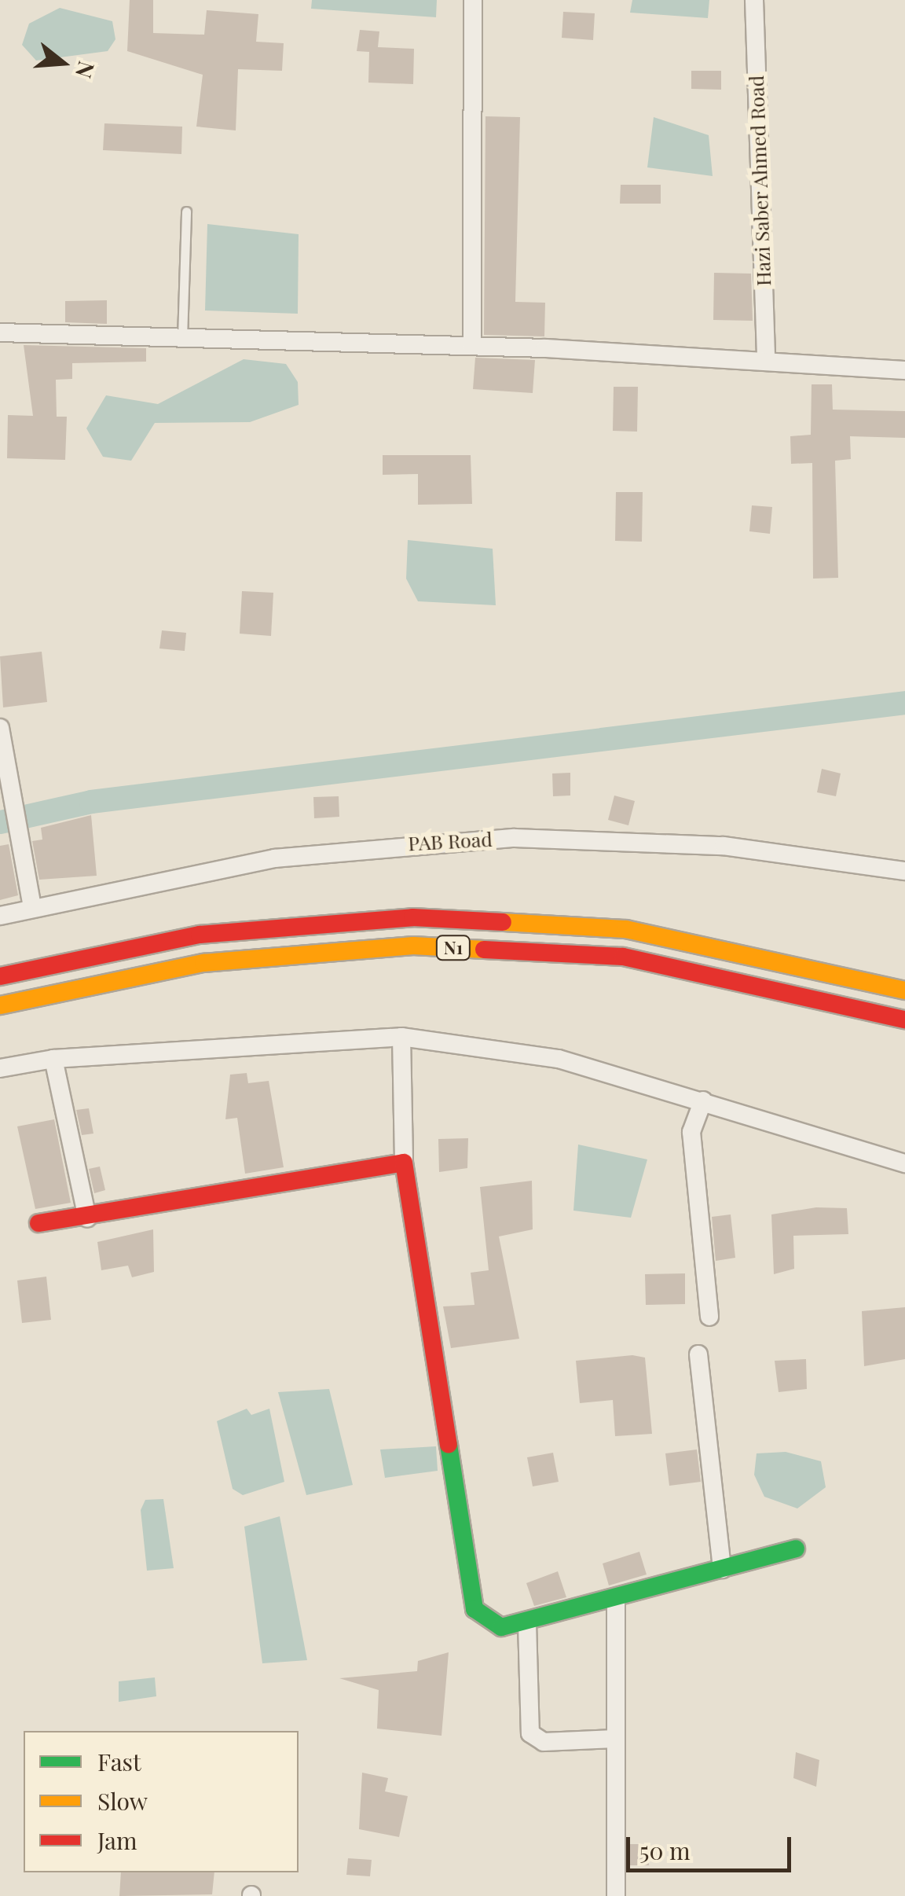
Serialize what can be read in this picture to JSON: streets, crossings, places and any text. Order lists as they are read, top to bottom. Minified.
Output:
{"streets":{"main road":["N1"],"street":["Hazi Saber Ahmed Road","PAB Road"]},"legend":["Fast","Slow","Jam"],"scale_bar":"50 m","north":"right"}
